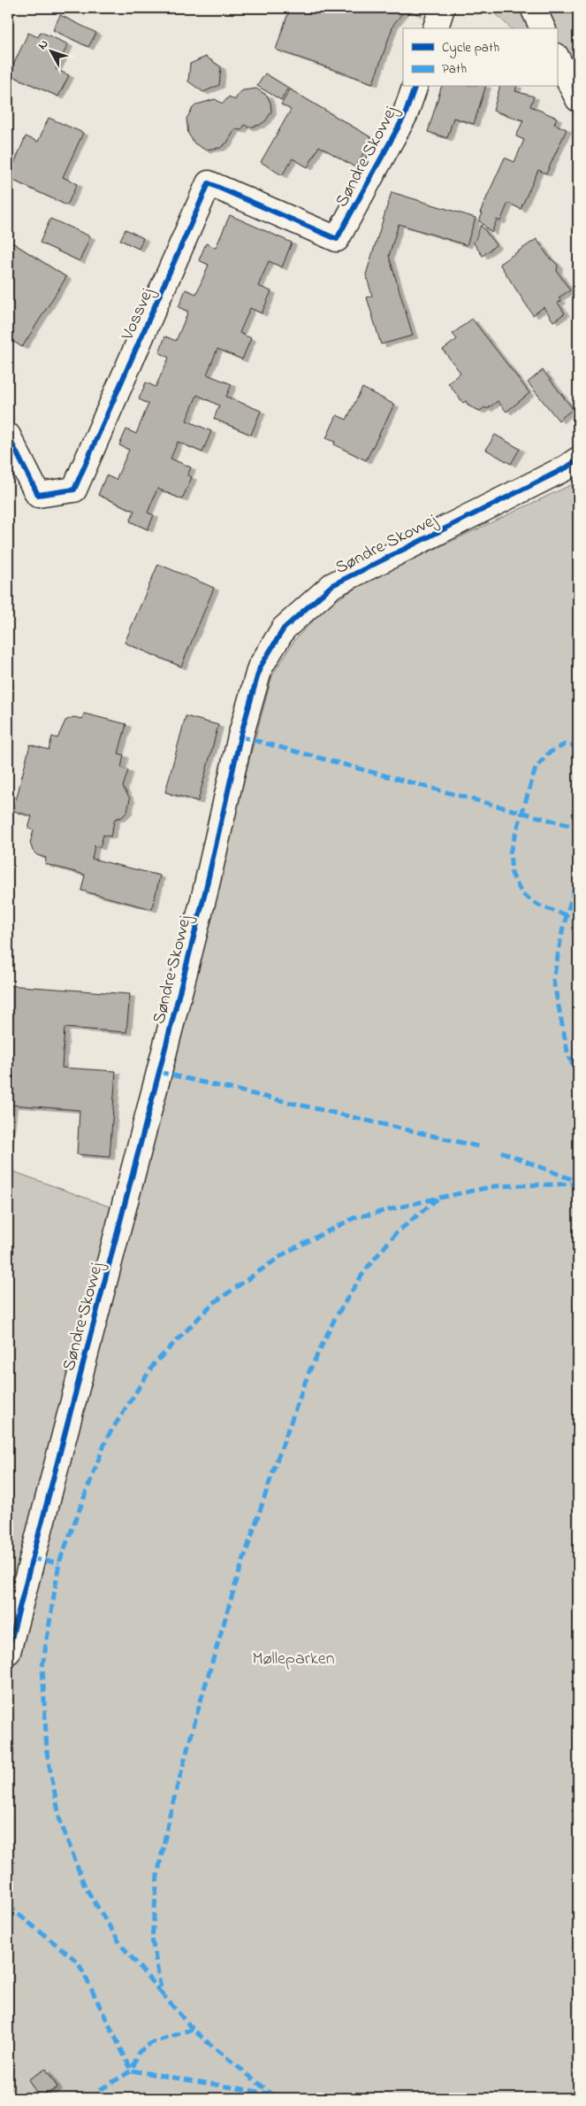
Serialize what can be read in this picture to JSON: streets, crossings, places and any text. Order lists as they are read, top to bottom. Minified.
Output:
{"streets":{"street":["Søndre Skovvej","Vossvej"]},"crossings":[["Søndre Skovvej","Vossvej"]],"parks":["Mølleparken"],"legend":["Cycle path","Path"],"north":"top left"}
